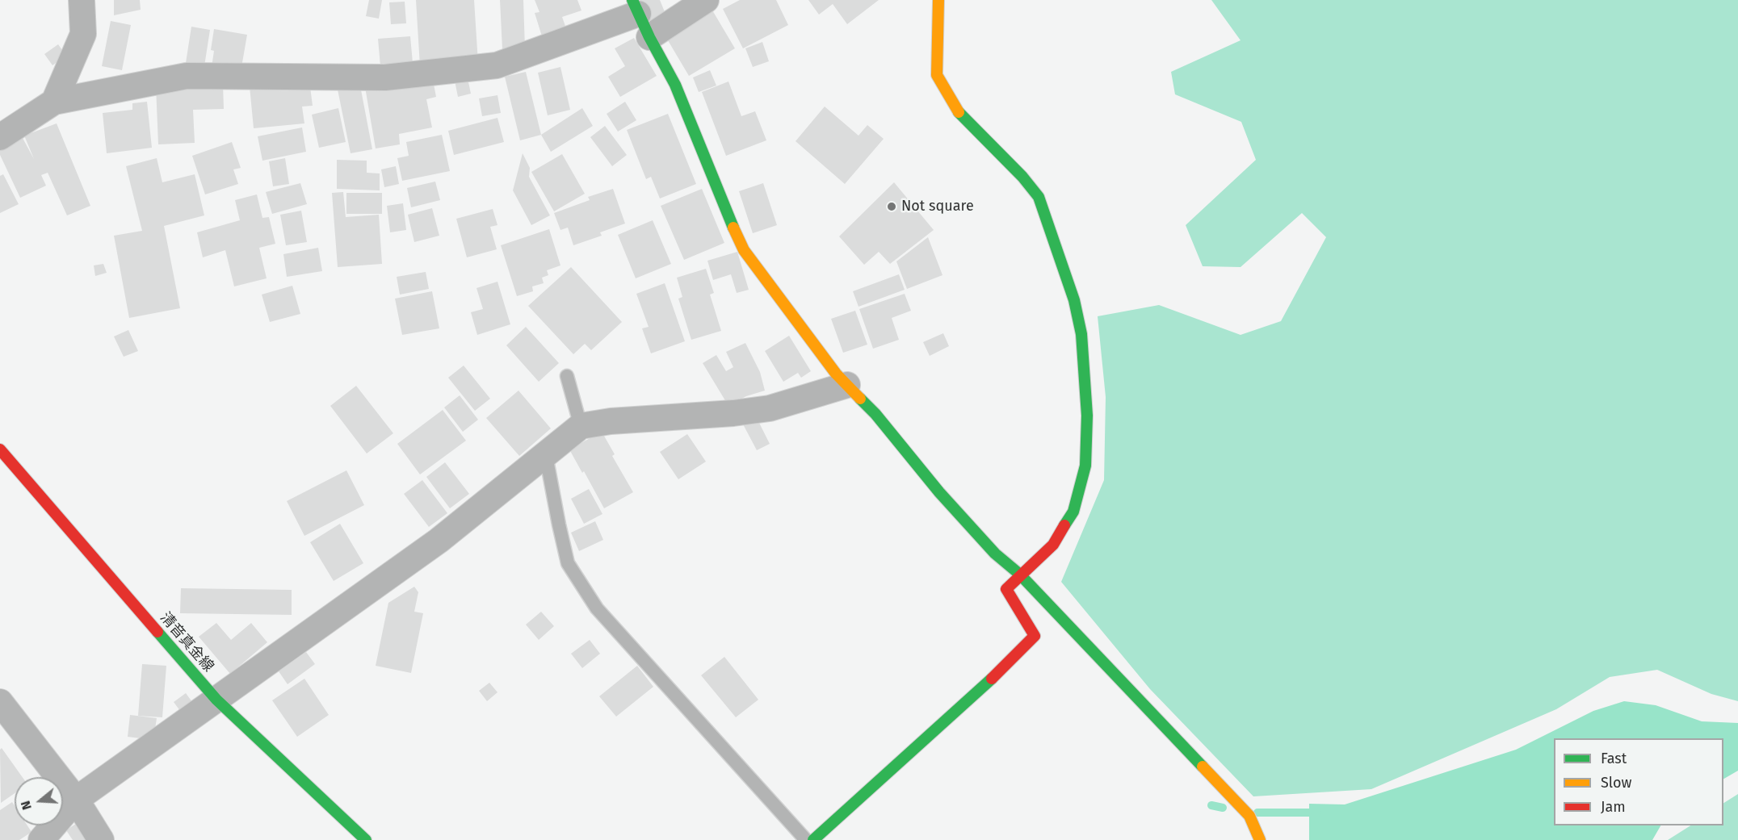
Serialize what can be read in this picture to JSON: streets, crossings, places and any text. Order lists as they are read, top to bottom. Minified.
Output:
{"streets":{"street":["清音真金線"]},"places":["Not square"],"legend":["Fast","Slow","Jam"],"north":"left"}
